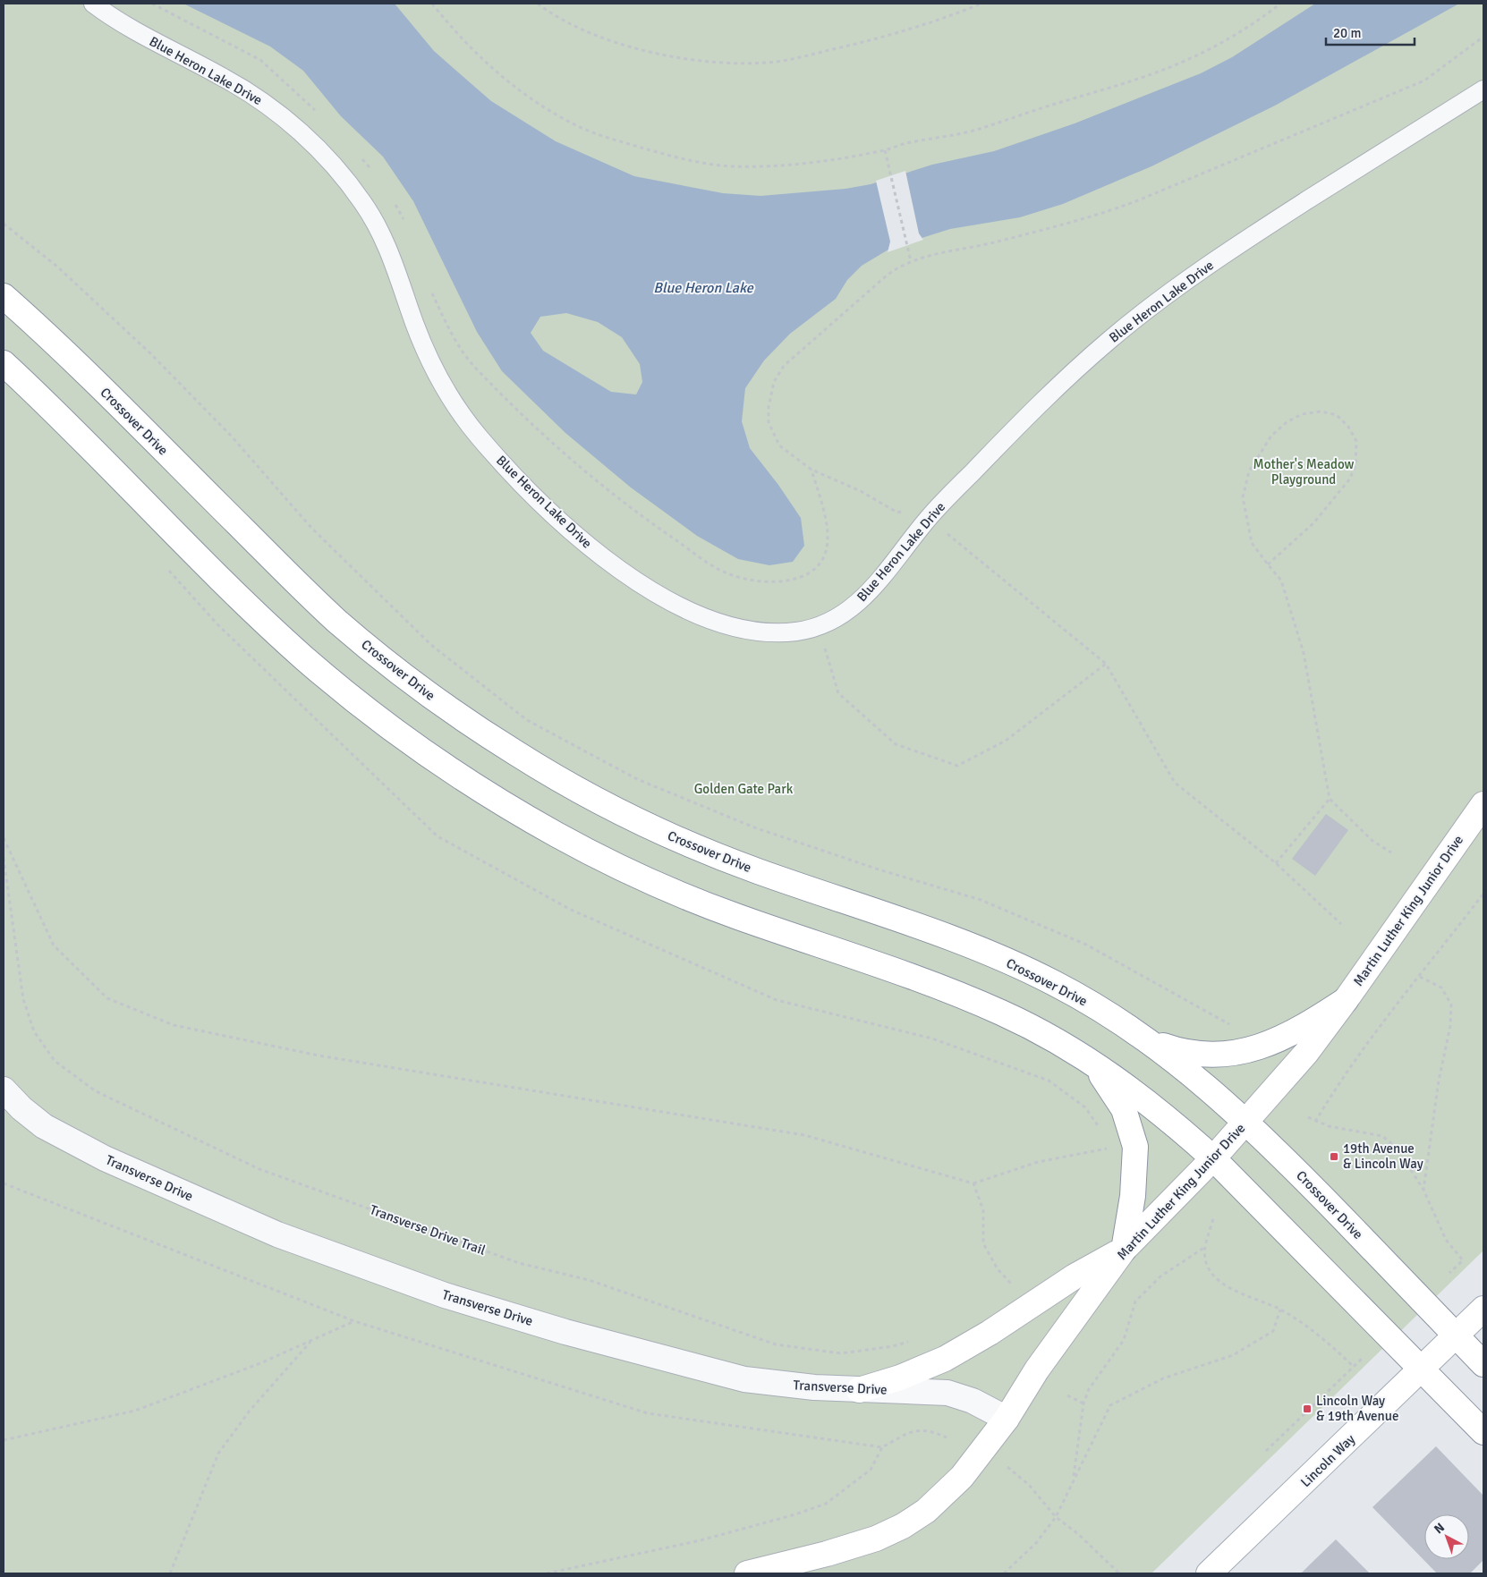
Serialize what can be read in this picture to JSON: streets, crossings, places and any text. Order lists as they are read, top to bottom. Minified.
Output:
{"streets":{"main road":["Crossover Drive","Martin Luther King Junior Drive","Lincoln Way"],"street":["Transverse Drive"],"lane":["Blue Heron Lake Drive"],"path":["Transverse Drive Trail"]},"crossings":[["Crossover Drive","Martin Luther King Junior Drive"],["Crossover Drive","Lincoln Way"],["Martin Luther King Junior Drive","Transverse Drive"]],"water":["Blue Heron Lake"],"parks":["Mother's Meadow Playground","Golden Gate Park"],"places":{"transit":["19th Avenue & Lincoln Way","Lincoln Way & 19th Avenue"]},"scale_bar":"20 m","north":"top left"}
